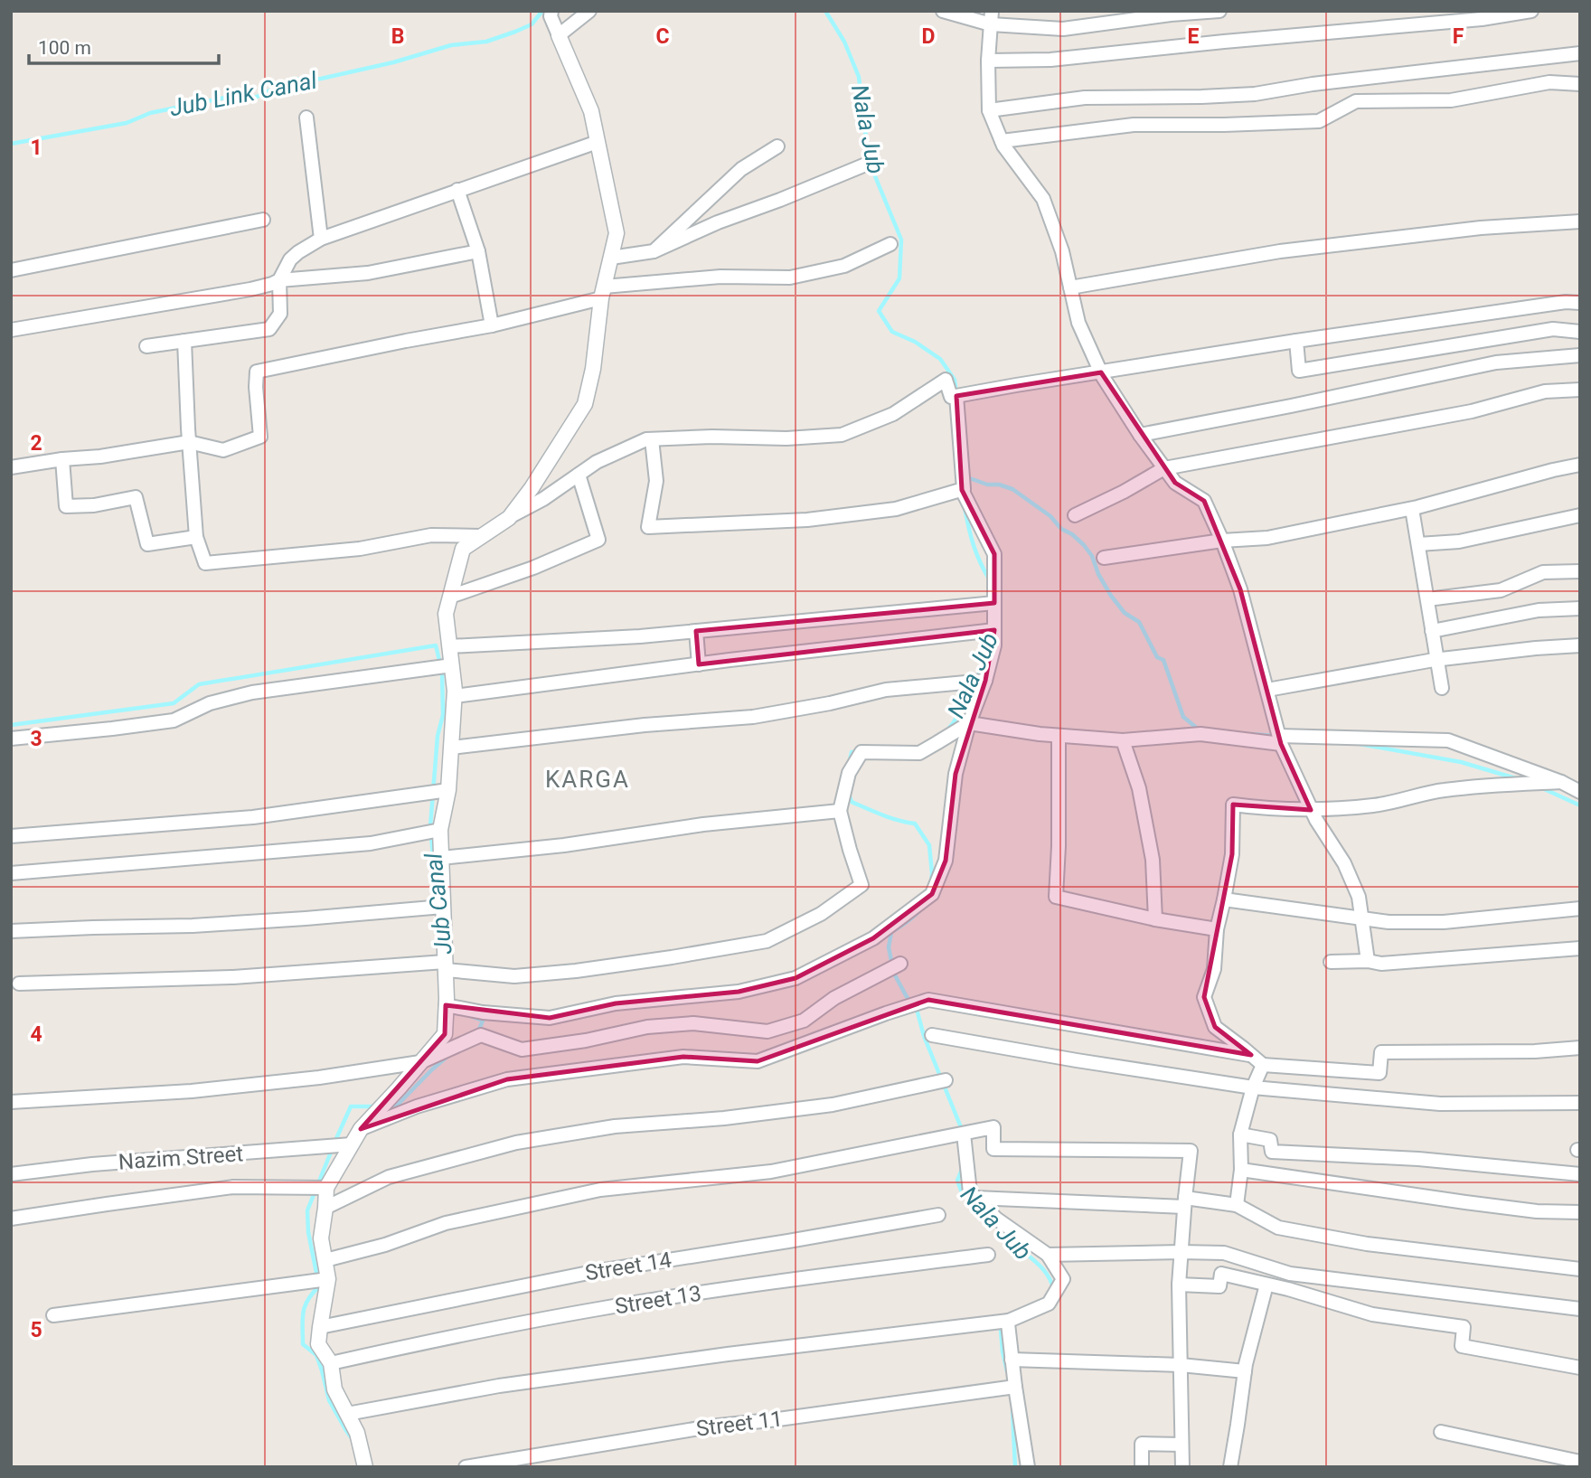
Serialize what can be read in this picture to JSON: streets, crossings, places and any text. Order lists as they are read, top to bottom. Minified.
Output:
{"streets":{"street":["Nazim Street","Street 14","Street 13","Street 11"]},"districts":["KARGA"],"water":["Jub Link Canal","Nala Jub","Jub Canal"],"scale_bar":"100 m","grid":{"columns":["B","C","D","E","F"],"rows":["1","2","3","4","5"]}}
